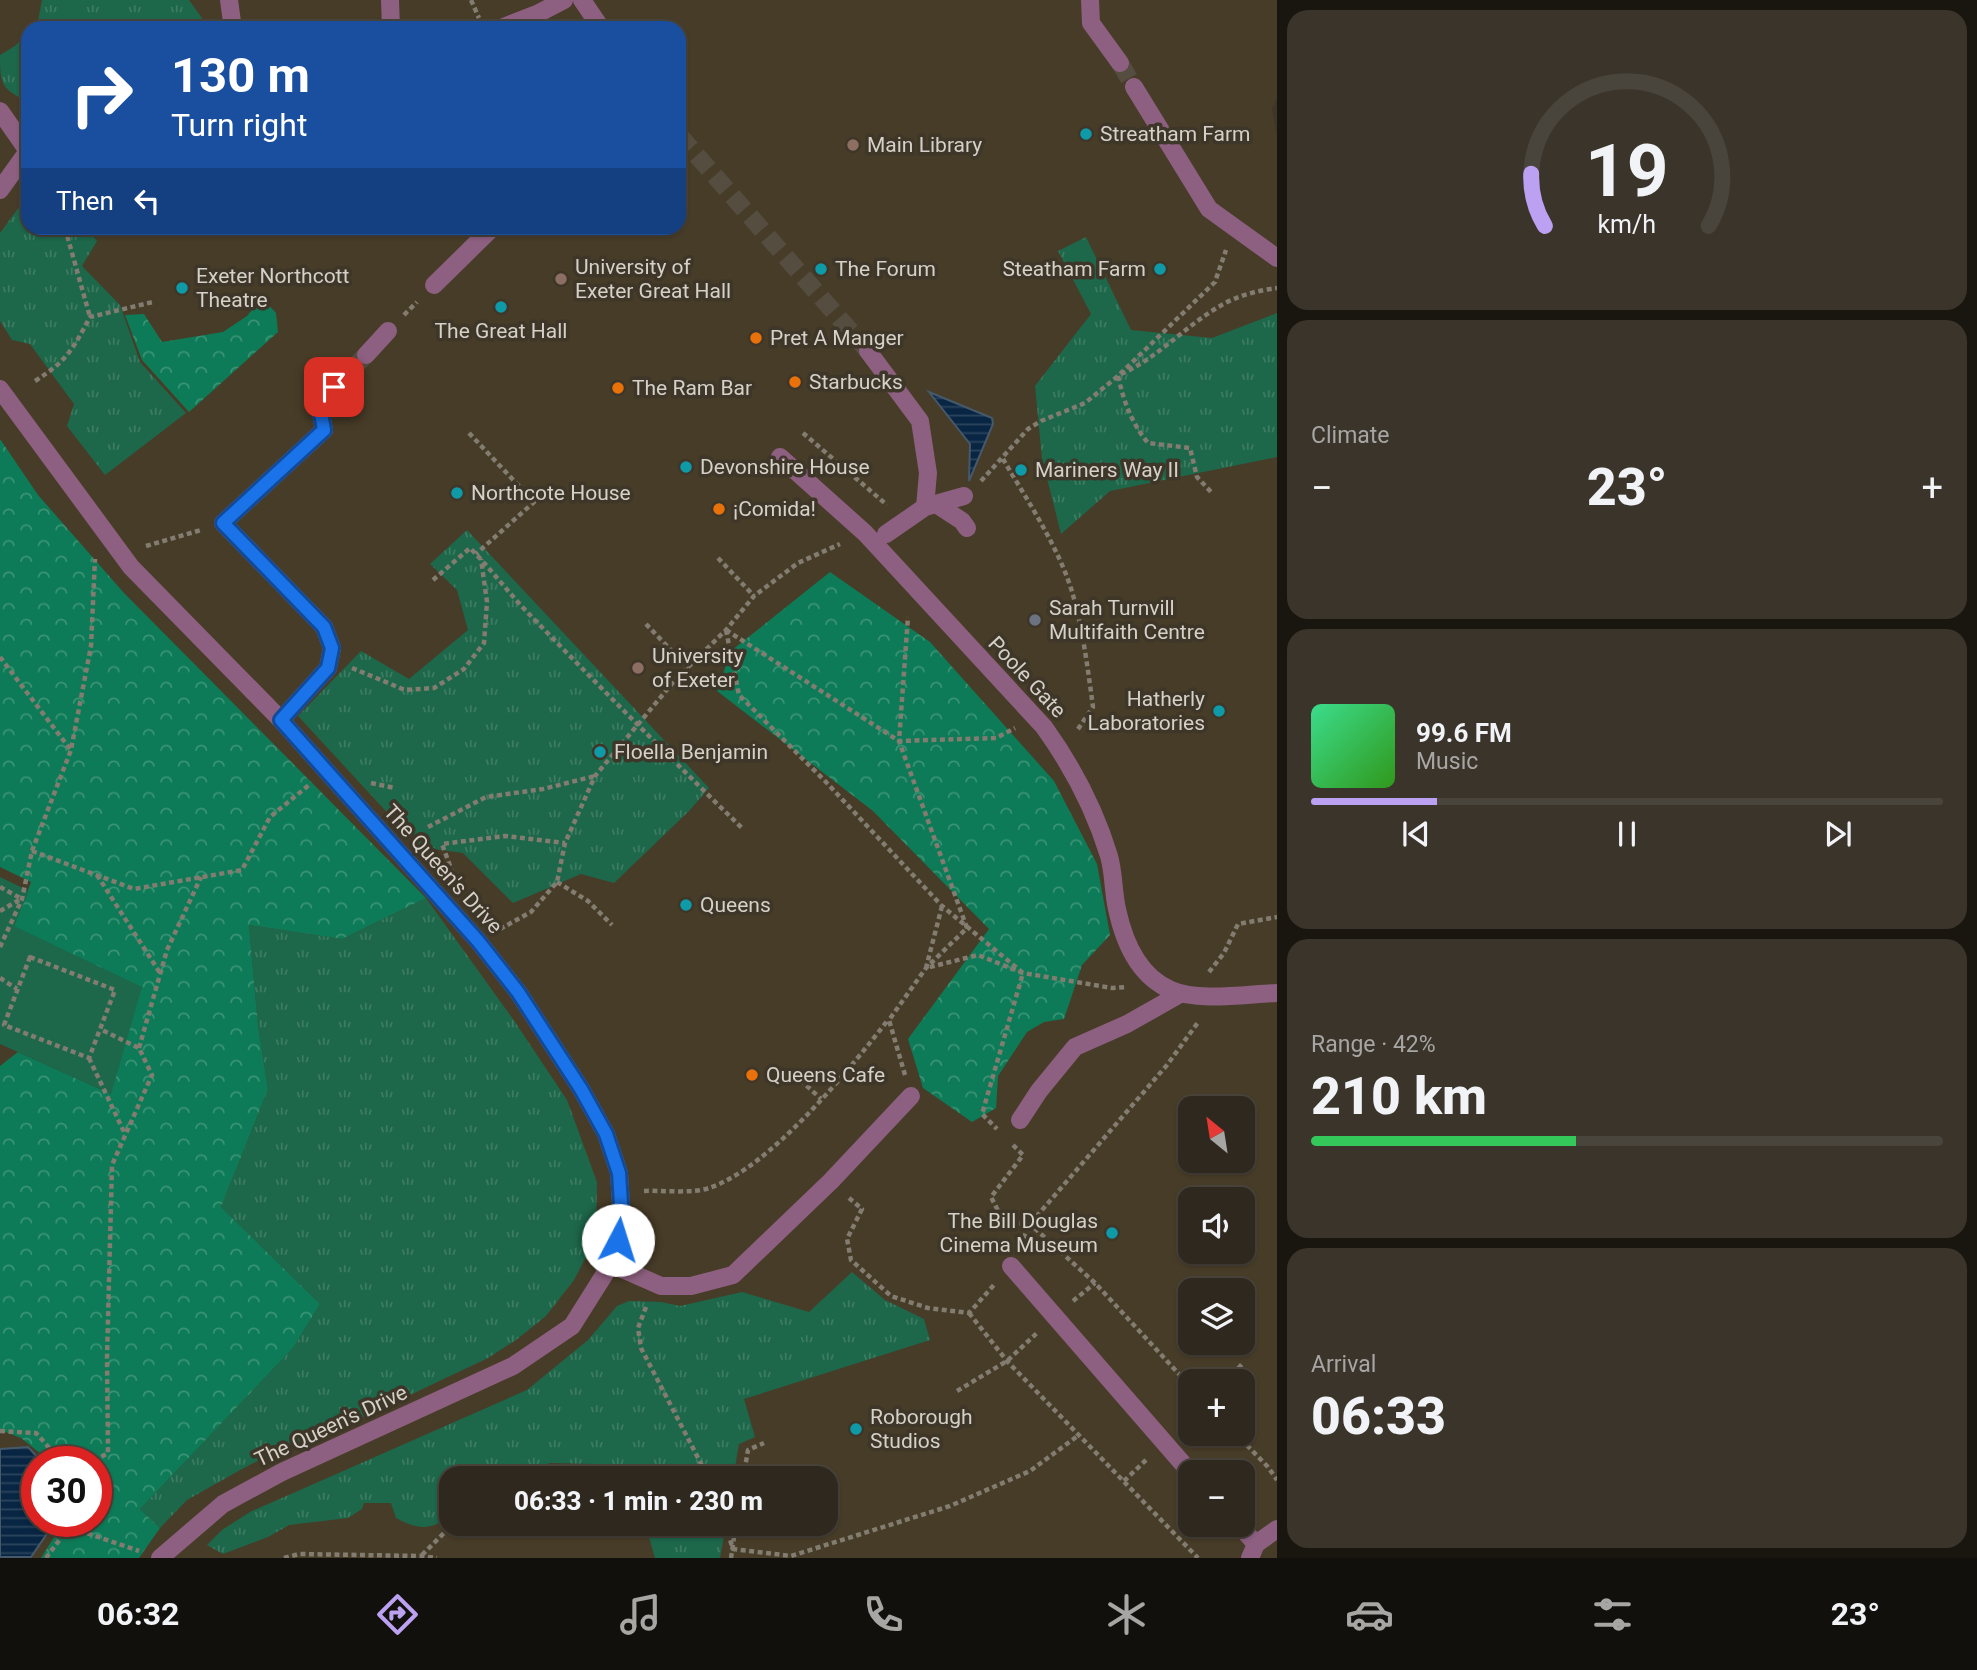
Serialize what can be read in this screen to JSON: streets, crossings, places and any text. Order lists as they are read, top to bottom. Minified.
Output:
{"streets":{"street":["Poole Gate","The Queen's Drive"]},"places":["Streatham Farm","Main Library","The Forum","Steatham Farm","University of Exeter Great Hall","Exeter Northcott Theatre","The Great Hall","Pret A Manger","Starbucks","The Ram Bar","Devonshire House","Mariners Way II","Northcote House","¡Comida!","Sarah Turnvill Multifaith Centre","University of Exeter","Hatherly Laboratories","Floella Benjamin","Queens","Queens Cafe","The Bill Douglas Cinema Museum","Roborough Studios"],"north":"top left","page":{"turn":["130 m","Turn right"],"then":"Then","tile":["Climate",["Range · 42%","210 km"],["Arrival","06:33"]],"heat":["−","23°","+"],"song":["99.6 FM","Music"],"map_buttons":["+","−"],"limit":"30","trip":"06:33 · 1 min · 230 m","tabs":["06:32","23°"],"gauge":["19","km/h"]}}
